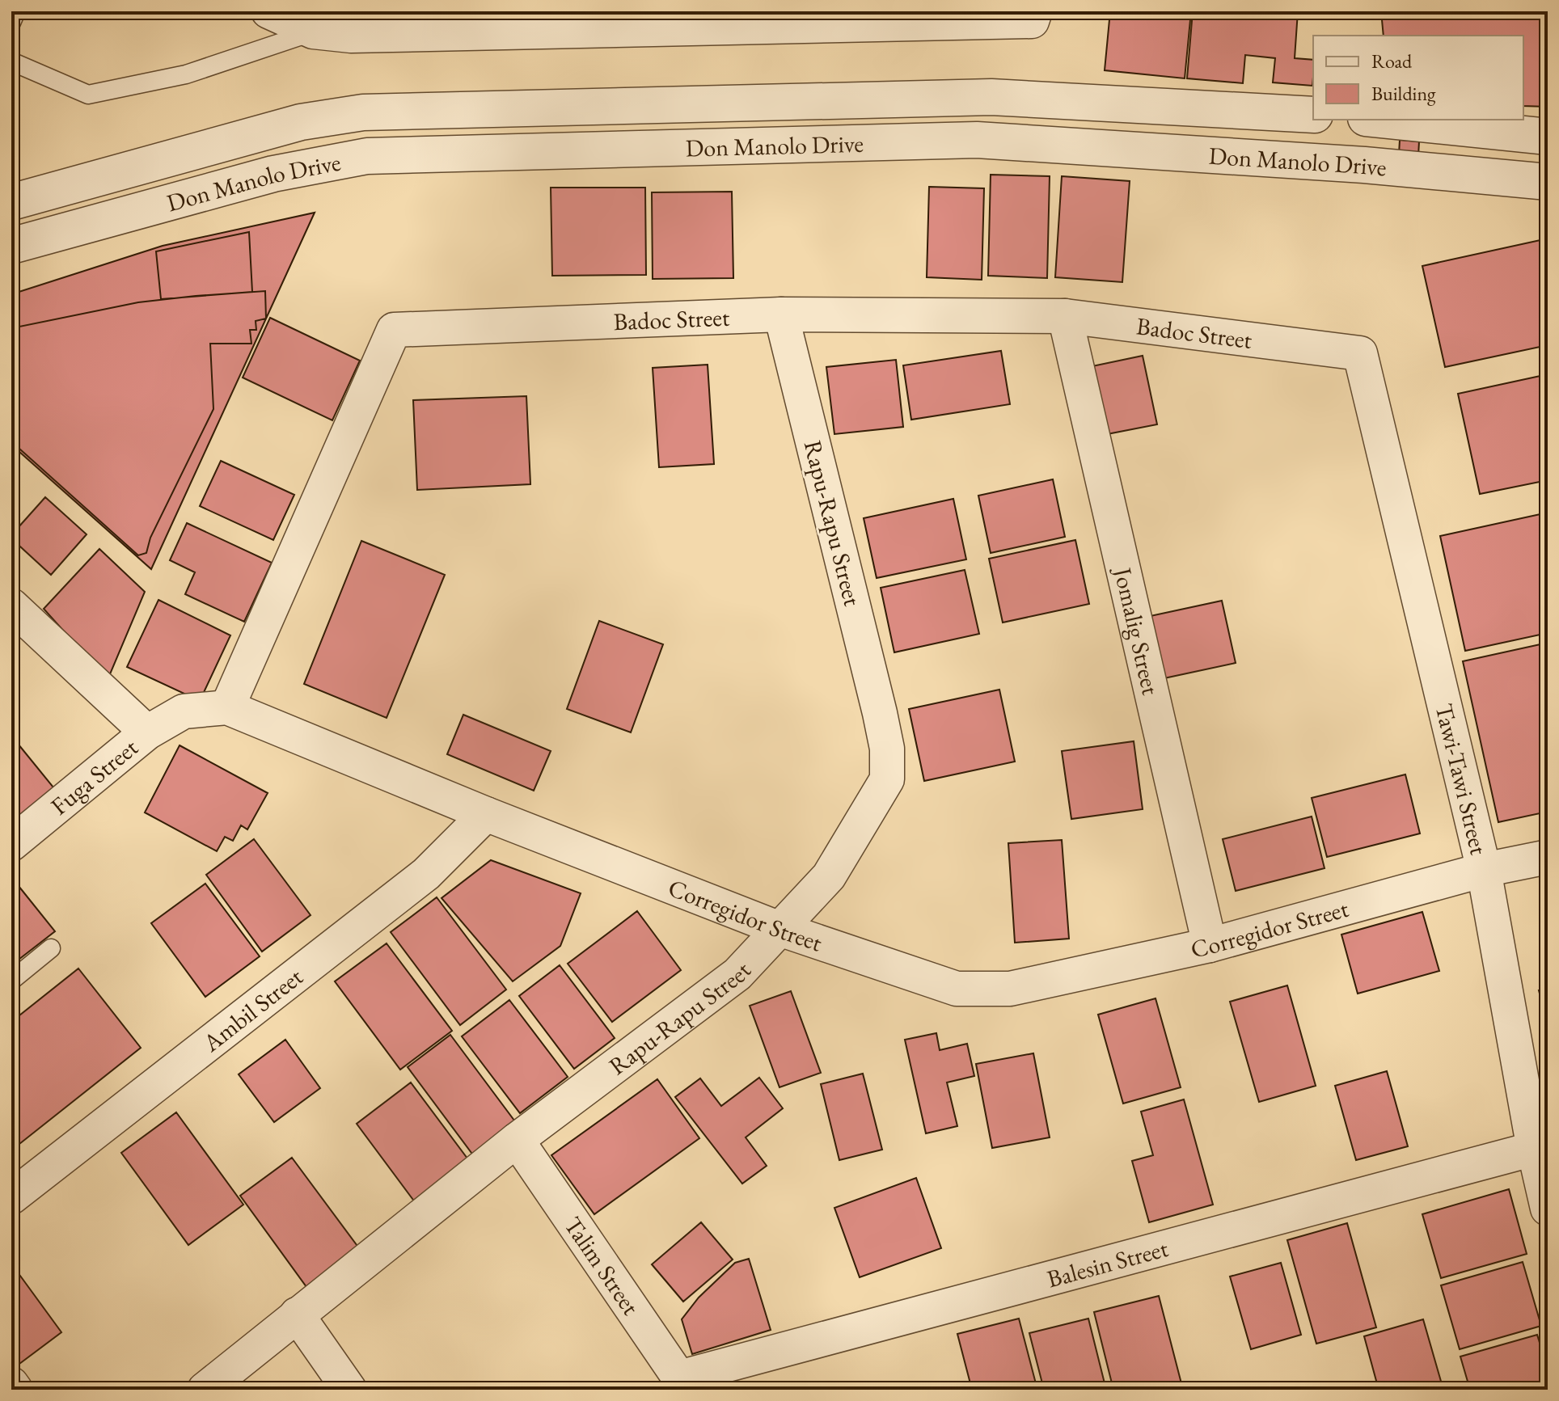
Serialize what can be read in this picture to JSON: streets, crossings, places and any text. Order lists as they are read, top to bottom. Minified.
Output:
{"streets":{"street":["Don Manolo Drive","Badoc Street","Rapu-Rapu Street","Jomalig Street","Fuga Street","Tawi-Tawi Street","Corregidor Street","Ambil Street","Balesin Street","Talim Street"]},"crossings":[["Badoc Street","Rapu-Rapu Street"],["Badoc Street","Jomalig Street"],["Badoc Street","Tawi-Tawi Street"],["Badoc Street","Corregidor Street"],["Rapu-Rapu Street","Corregidor Street"],["Rapu-Rapu Street","Talim Street"],["Jomalig Street","Corregidor Street"],["Fuga Street","Corregidor Street"],["Tawi-Tawi Street","Corregidor Street"],["Tawi-Tawi Street","Balesin Street"],["Corregidor Street","Ambil Street"],["Balesin Street","Talim Street"]],"legend":["Road","Building"]}
